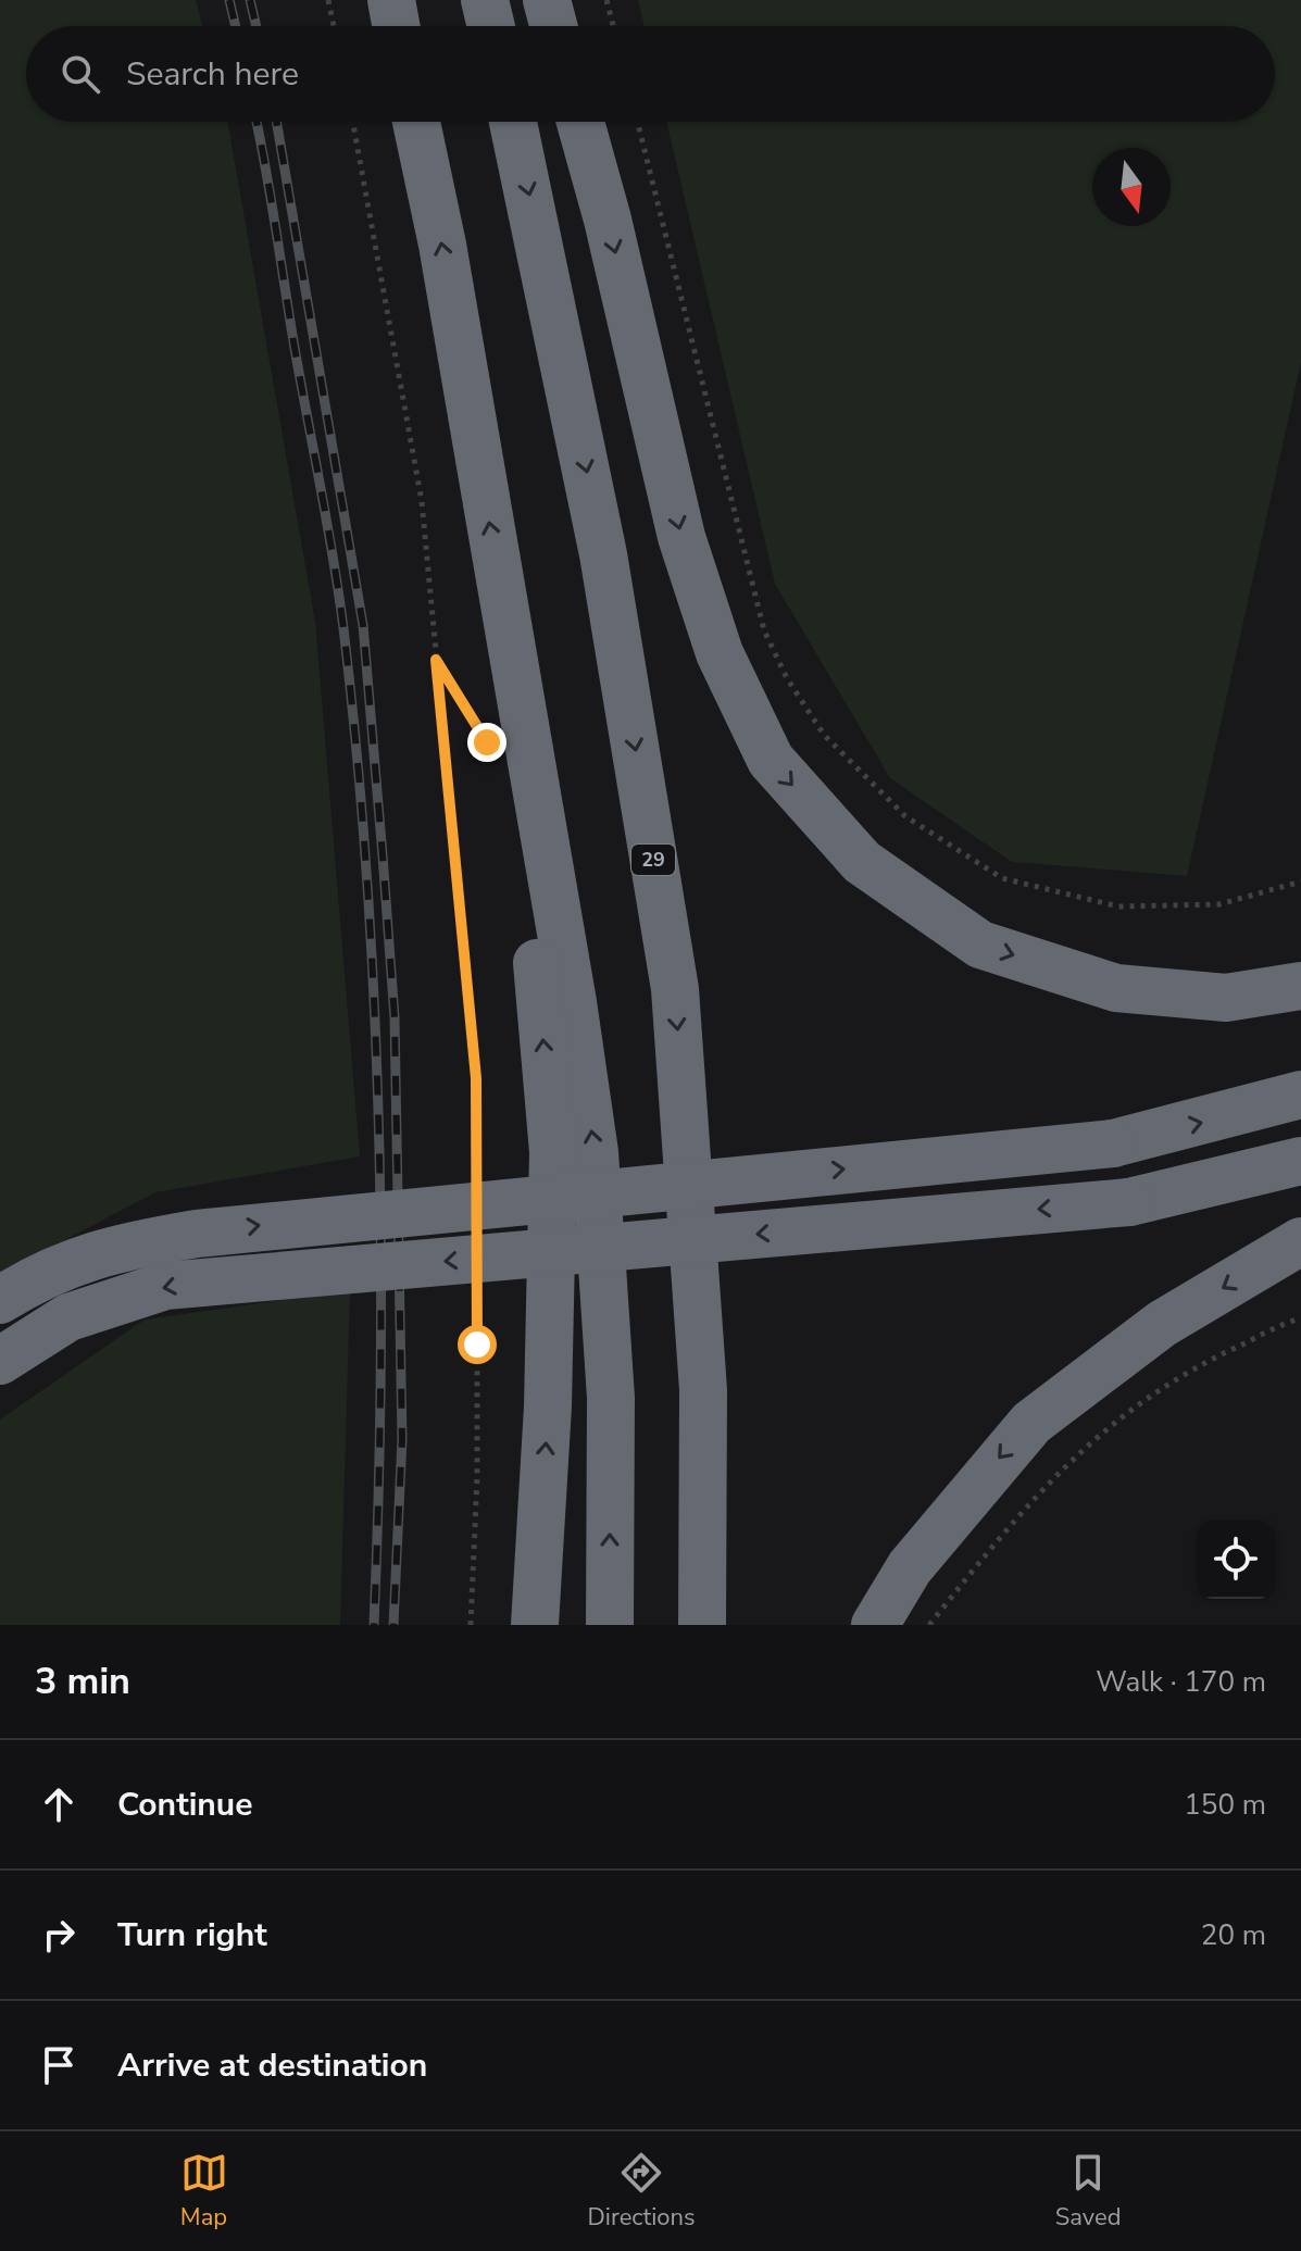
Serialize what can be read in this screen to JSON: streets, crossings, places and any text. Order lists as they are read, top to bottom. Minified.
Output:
{"streets":{"highway":["29"]},"north":"bottom","page":{"search":"Search here","heading":["3 min","Walk · 170 m"],"list":[["Continue","150 m"],["Turn right","20 m"],"Arrive at destination"],"nav":["Map","Directions","Saved"]}}
